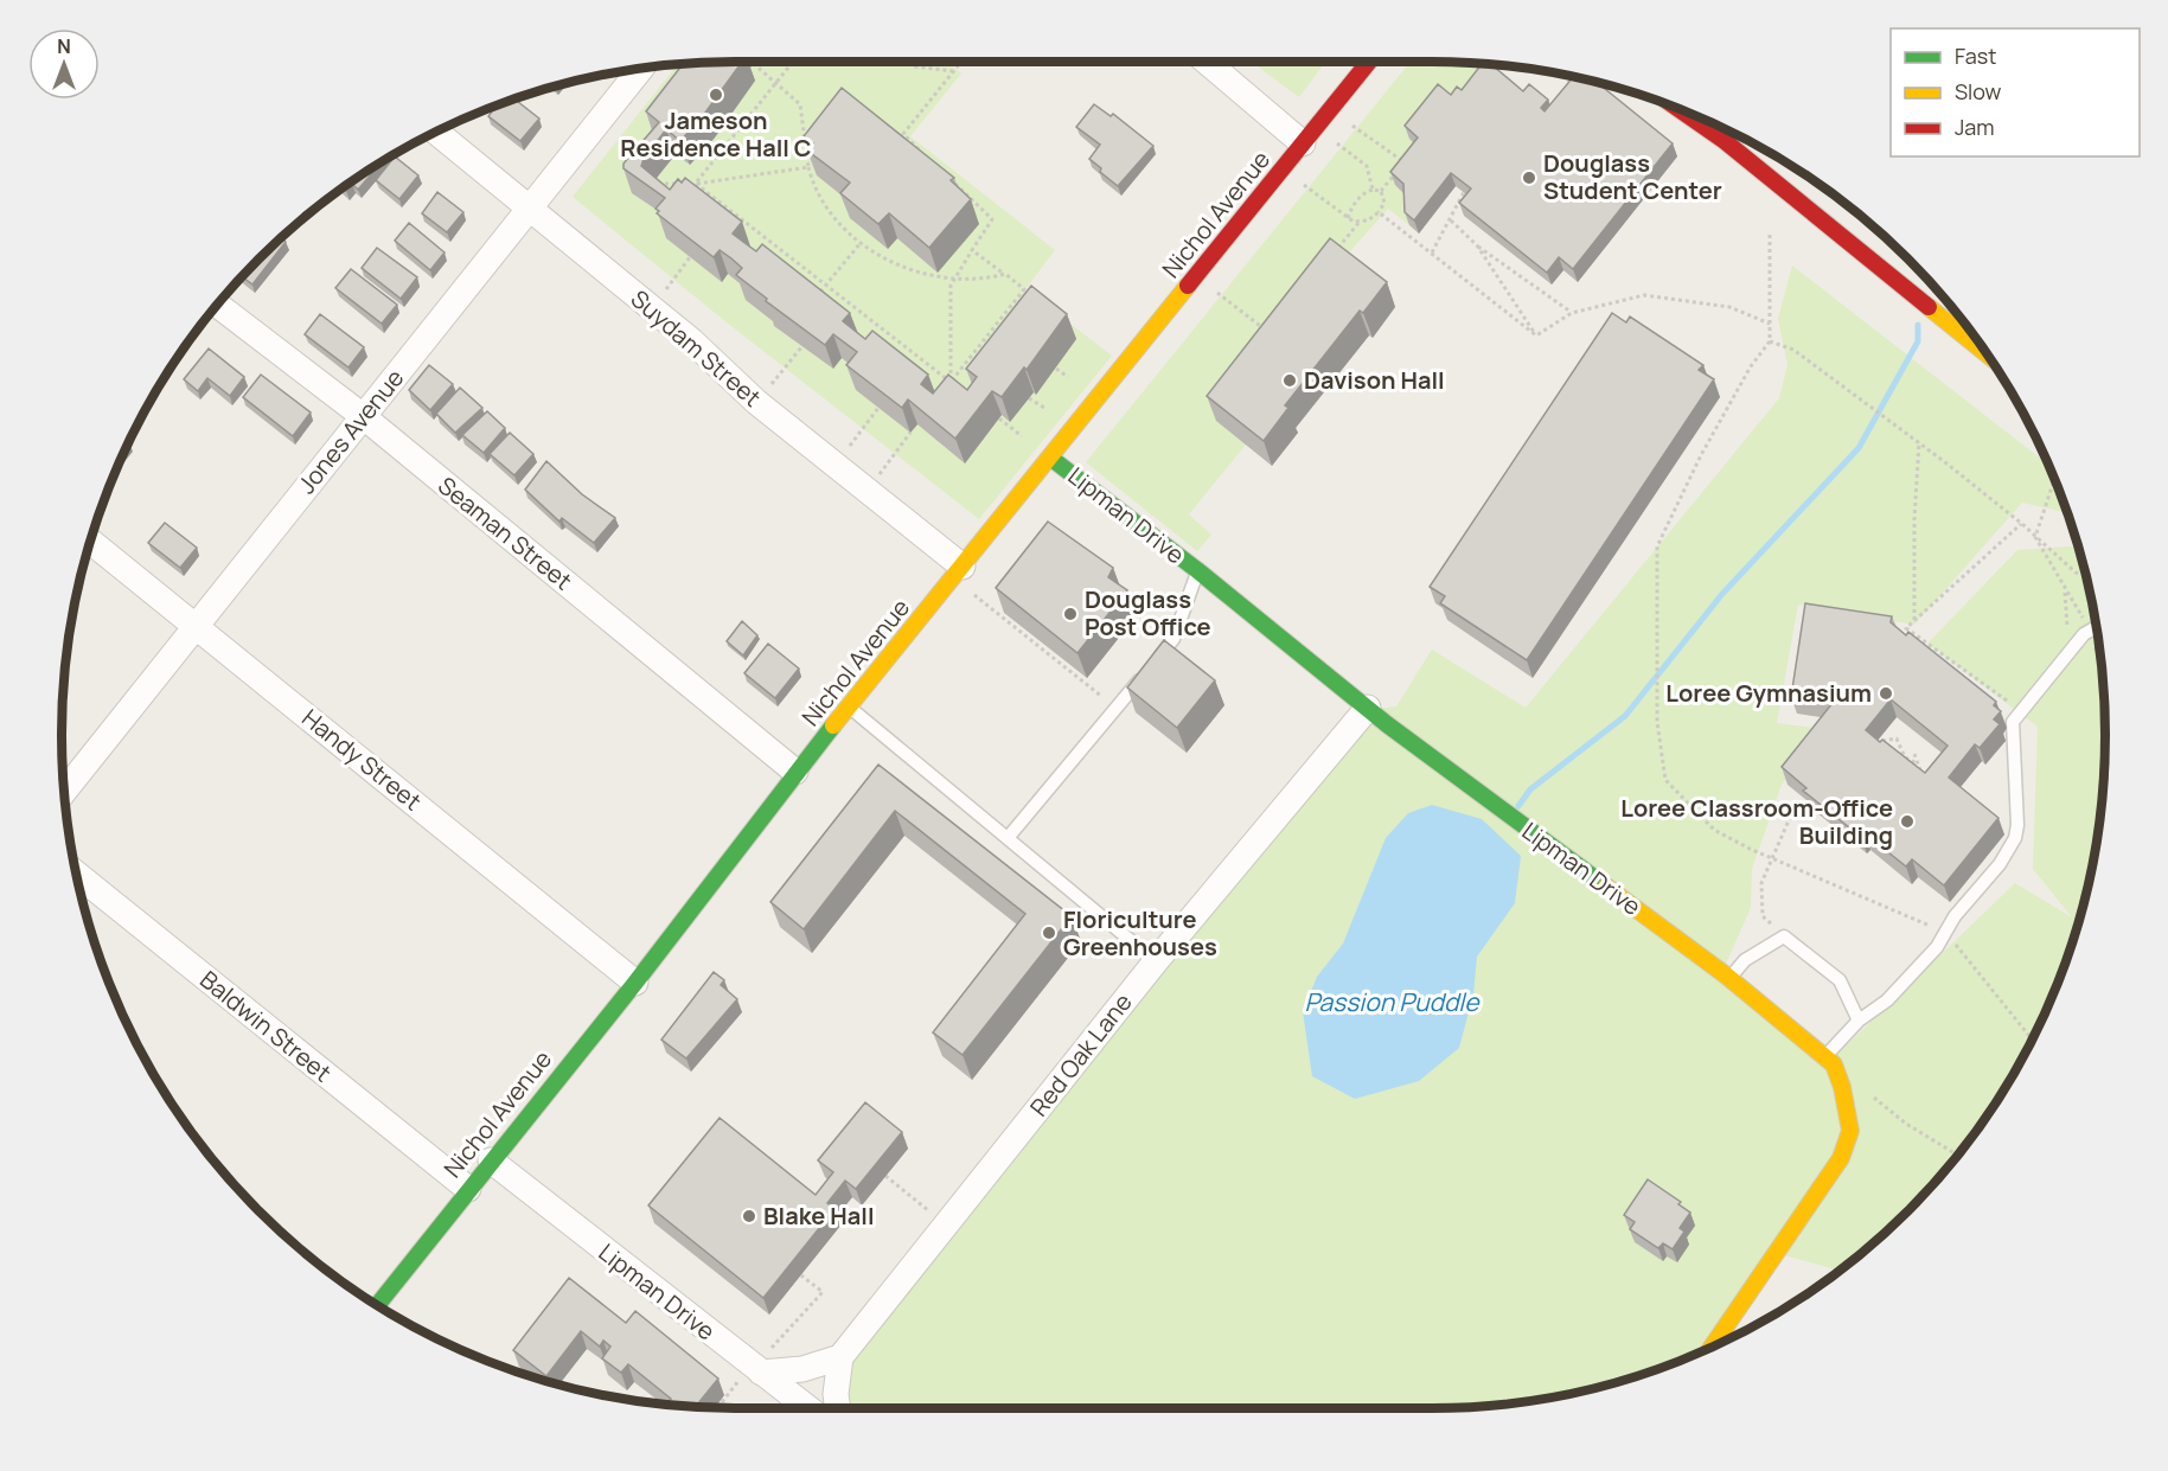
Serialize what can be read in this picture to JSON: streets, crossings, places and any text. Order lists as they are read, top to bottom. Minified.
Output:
{"streets":{"street":["Nichol Avenue","Suydam Street","Jones Avenue","Lipman Drive","Seaman Street","Handy Street","Baldwin Street","Red Oak Lane"]},"crossings":[["Nichol Avenue","Suydam Street"],["Nichol Avenue","Lipman Drive"],["Nichol Avenue","Seaman Street"],["Nichol Avenue","Handy Street"],["Nichol Avenue","Baldwin Street"],["Suydam Street","Jones Avenue"],["Jones Avenue","Seaman Street"],["Jones Avenue","Handy Street"],["Lipman Drive","Red Oak Lane"]],"water":["Passion Puddle"],"places":["Jameson Residence Hall C","Douglass Student Center","Davison Hall","Douglass Post Office","Loree Gymnasium","Loree Classroom-Office Building","Floriculture Greenhouses","Blake Hall"],"legend":["Fast","Slow","Jam"],"north":"top"}
